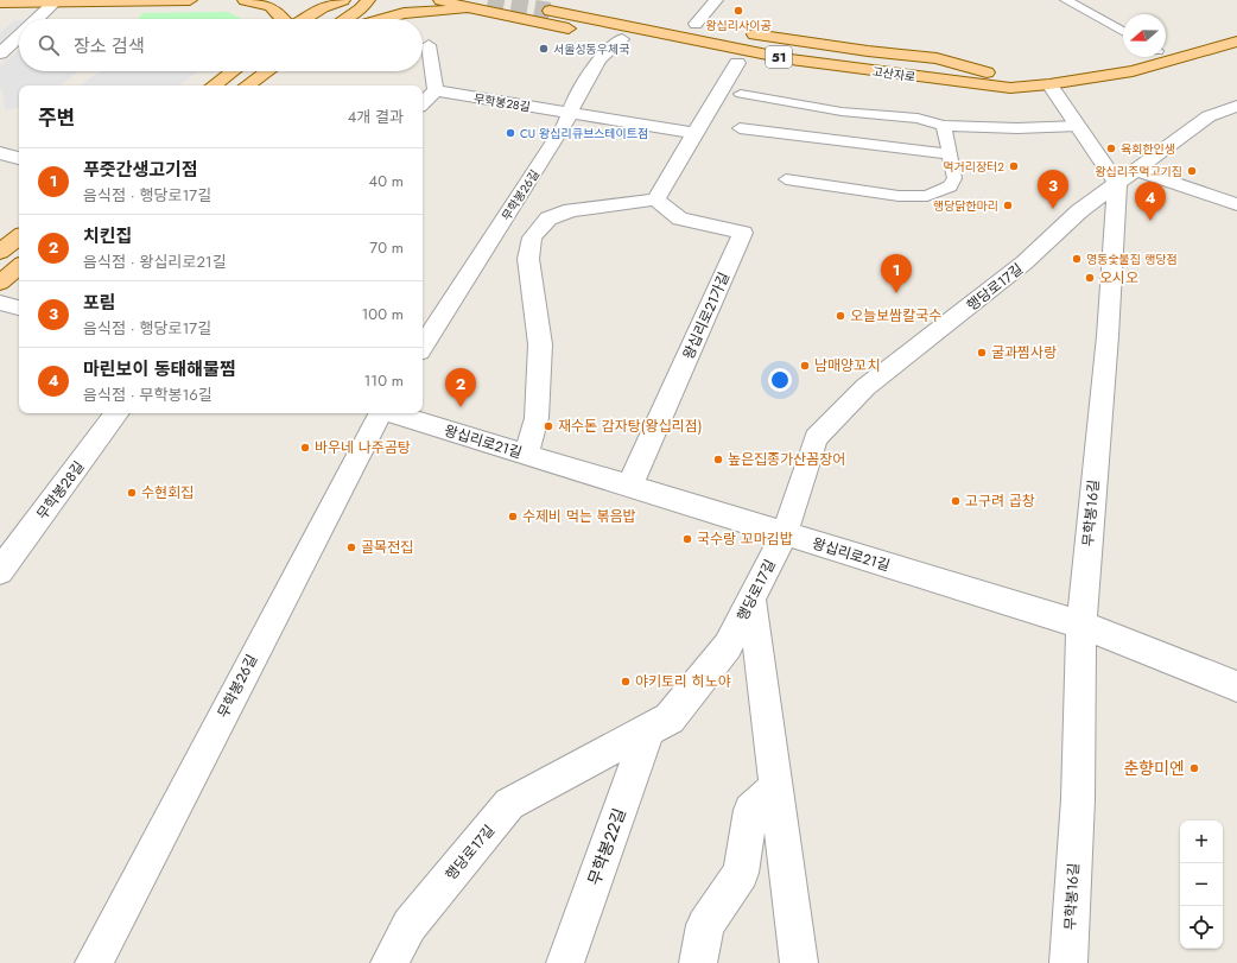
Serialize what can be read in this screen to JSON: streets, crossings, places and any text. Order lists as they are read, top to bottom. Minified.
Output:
{"streets":{"main road":["51","고산자로"],"street":["무학봉28길","무학봉26길","행당로17길","왕십리로21가길","왕십리로21길","무학봉16길","무학봉22길"]},"crossings":[["무학봉28길","무학봉26길"],["행당로17길","왕십리로21길"],["행당로17길","무학봉16길"],["행당로17길","무학봉22길"],["왕십리로21가길","왕십리로21길"],["왕십리로21길","무학봉16길"]],"places":["왕십리사이공","서울성동우체국","CU 왕십리큐브스테이트점","육회한인생","먹거리장터2","왕십리주먹고기집","행당닭한마리","영동숯불집 행당점","오시오","오늘보쌈칼국수","굴과찜사랑","남매양꼬치","재수돈 감자탕(왕십리점)","바우네 나주곰탕","높은집종가산꼼장어","수현회집","고구려 곱창","수제비 먹는 볶음밥","국수랑 꼬마김밥","골목전집","야키토리 히노야","춘향미엔"],"north":"left","page":{"search":"장소 검색","heading":["주변","4개 결과"],"list":[{"mark":"1","name":"푸줏간생고기점","note":"음식점 · 행당로17길","value":"40 m"},{"mark":"2","name":"치킨집","note":"음식점 · 왕십리로21길","value":"70 m"},{"mark":"3","name":"포림","note":"음식점 · 행당로17길","value":"100 m"},{"mark":"4","name":"마린보이 동태해물찜","note":"음식점 · 무학봉16길","value":"110 m"}],"pins":["3","4","1","2"],"map_buttons":["+","−"]}}
